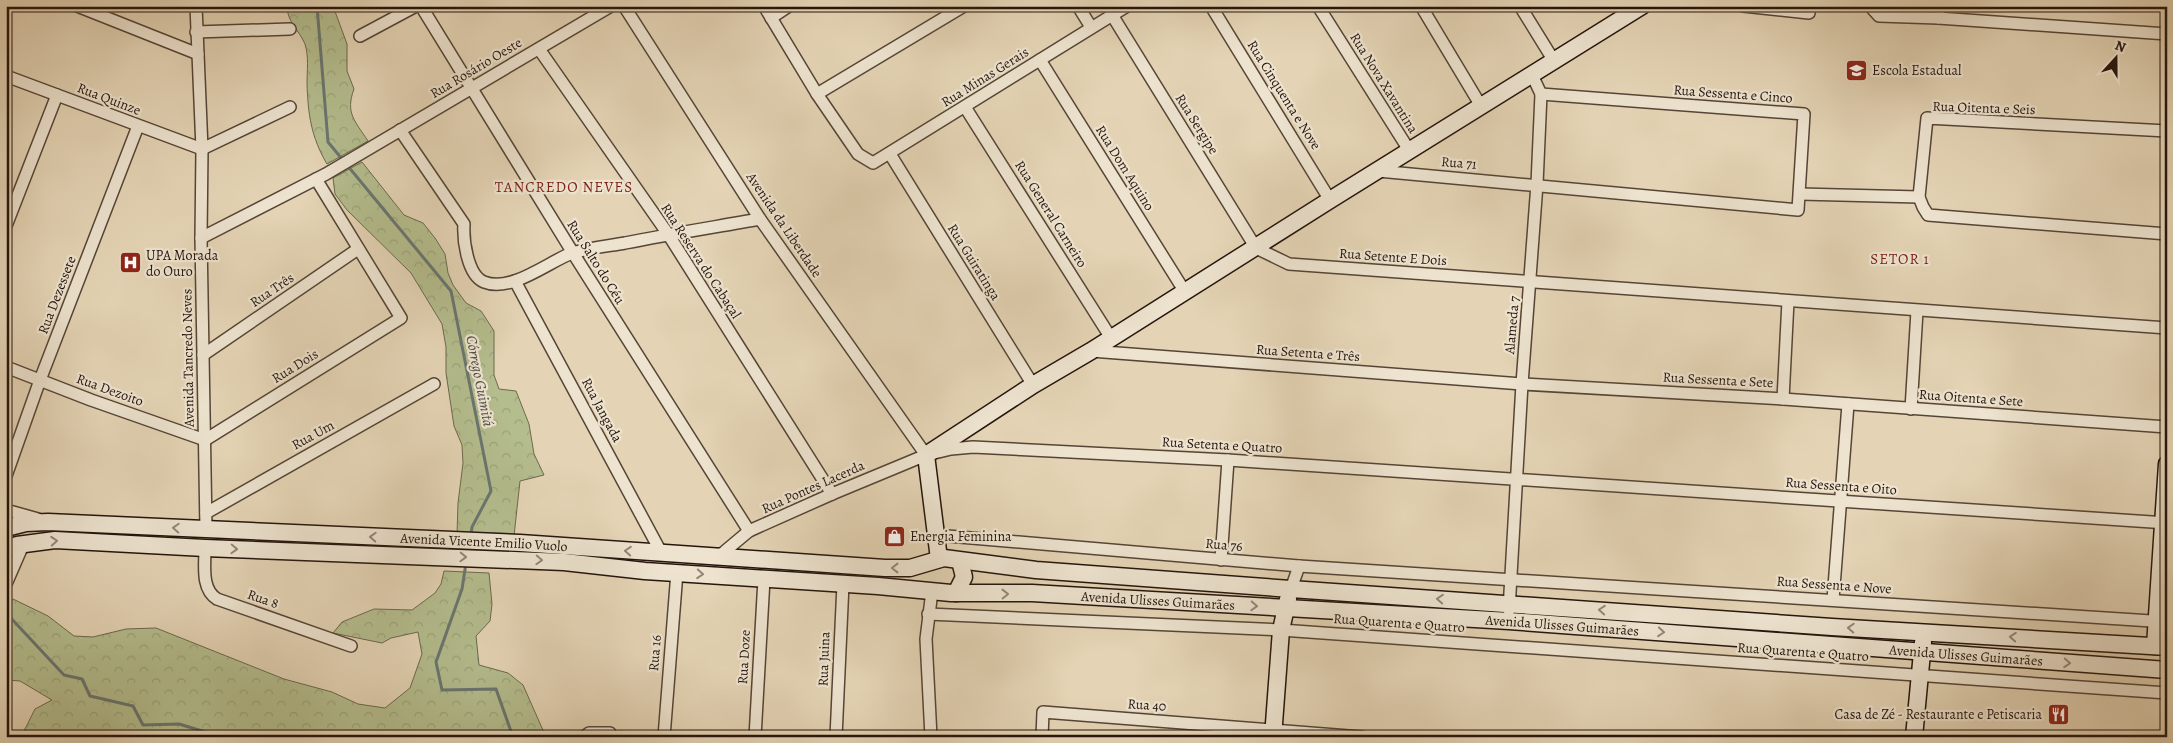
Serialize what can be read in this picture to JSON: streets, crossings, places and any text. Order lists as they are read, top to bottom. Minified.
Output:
{"streets":{"main road":["Avenida Vicente Emilio Vuolo","Avenida Ulisses Guimarães"],"street":["Rua Rosário Oeste","Rua Minas Gerais","Rua Nova Xavantina","Rua Sessenta e Cinco","Rua Cinquenta e Nove","Rua Quinze","Rua Oitenta e Seis","Rua Sergipe","Rua 71","Rua Dom Aquino","Rua General Carneiro","Avenida da Liberdade","Rua Setente E Dois","Rua Reserva do Cabaçal","Rua Salto do Céu","Rua Guiratinga","Rua Três","Rua Dezessete","Alameda 7","Rua Setenta e Três","Avenida Tancredo Neves","Rua Dois","Rua Sessenta e Sete","Rua Dezoito","Rua Oitenta e Sete","Rua Jangada","Rua Um","Rua Setenta e Quatro","Rua Sessenta e Oito","Rua Pontes Lacerda","Rua 76","Rua Sessenta e Nove","Rua 8","Rua Quarenta e Quatro","Rua 16","Rua Doze","Rua Juina","Rua 40"]},"crossings":[["Rua Rosário Oeste","Rua Reserva do Cabaçal"],["Rua Rosário Oeste","Rua Salto do Céu"],["Rua Minas Gerais","Rua Sergipe"],["Rua Minas Gerais","Rua Dom Aquino"],["Rua Minas Gerais","Rua General Carneiro"],["Rua Minas Gerais","Rua Guiratinga"],["Rua Sessenta e Cinco","Alameda 7"],["Rua Quinze","Rua Dezessete"],["Rua Quinze","Avenida Tancredo Neves"],["Rua Sergipe","Rua Setente E Dois"],["Rua 71","Alameda 7"],["Avenida da Liberdade","Rua Setenta e Quatro"],["Avenida da Liberdade","Rua Pontes Lacerda"],["Rua Setente E Dois","Alameda 7"],["Rua Reserva do Cabaçal","Rua Pontes Lacerda"],["Rua Salto do Céu","Rua Pontes Lacerda"],["Rua Três","Avenida Tancredo Neves"],["Rua Três","Rua Dois"],["Rua Dezessete","Rua Dezoito"],["Alameda 7","Rua Setenta e Três"],["Alameda 7","Rua Sessenta e Sete"],["Alameda 7","Rua Setenta e Quatro"],["Alameda 7","Rua Sessenta e Oito"],["Alameda 7","Rua 76"],["Alameda 7","Rua Sessenta e Nove"],["Alameda 7","Avenida Ulisses Guimarães"],["Rua Setenta e Três","Rua Sessenta e Sete"],["Avenida Tancredo Neves","Rua Dois"],["Avenida Tancredo Neves","Rua Dezoito"],["Avenida Tancredo Neves","Rua Um"],["Avenida Tancredo Neves","Avenida Vicente Emilio Vuolo"],["Rua Dois","Rua Dezoito"],["Rua Sessenta e Sete","Rua Oitenta e Sete"],["Rua Jangada","Avenida Vicente Emilio Vuolo"],["Rua Setenta e Quatro","Rua Sessenta e Oito"],["Rua Setenta e Quatro","Rua Pontes Lacerda"],["Rua Pontes Lacerda","Avenida Vicente Emilio Vuolo"],["Avenida Vicente Emilio Vuolo","Rua 8"],["Avenida Vicente Emilio Vuolo","Avenida Ulisses Guimarães"],["Avenida Vicente Emilio Vuolo","Rua 16"],["Avenida Vicente Emilio Vuolo","Rua Doze"],["Avenida Vicente Emilio Vuolo","Rua Juina"],["Rua 76","Rua Sessenta e Nove"]],"districts":["TANCREDO NEVES","SETOR 1"],"water":["Córrego Guimitá"],"places":{"school or university":["Escola Estadual"],"hospital":["UPA Morada do Ouro"],"shop":["Energia Feminina"],"restaurant":["Casa de Zé - Restaurante e Petiscaria"]},"north":"top"}
